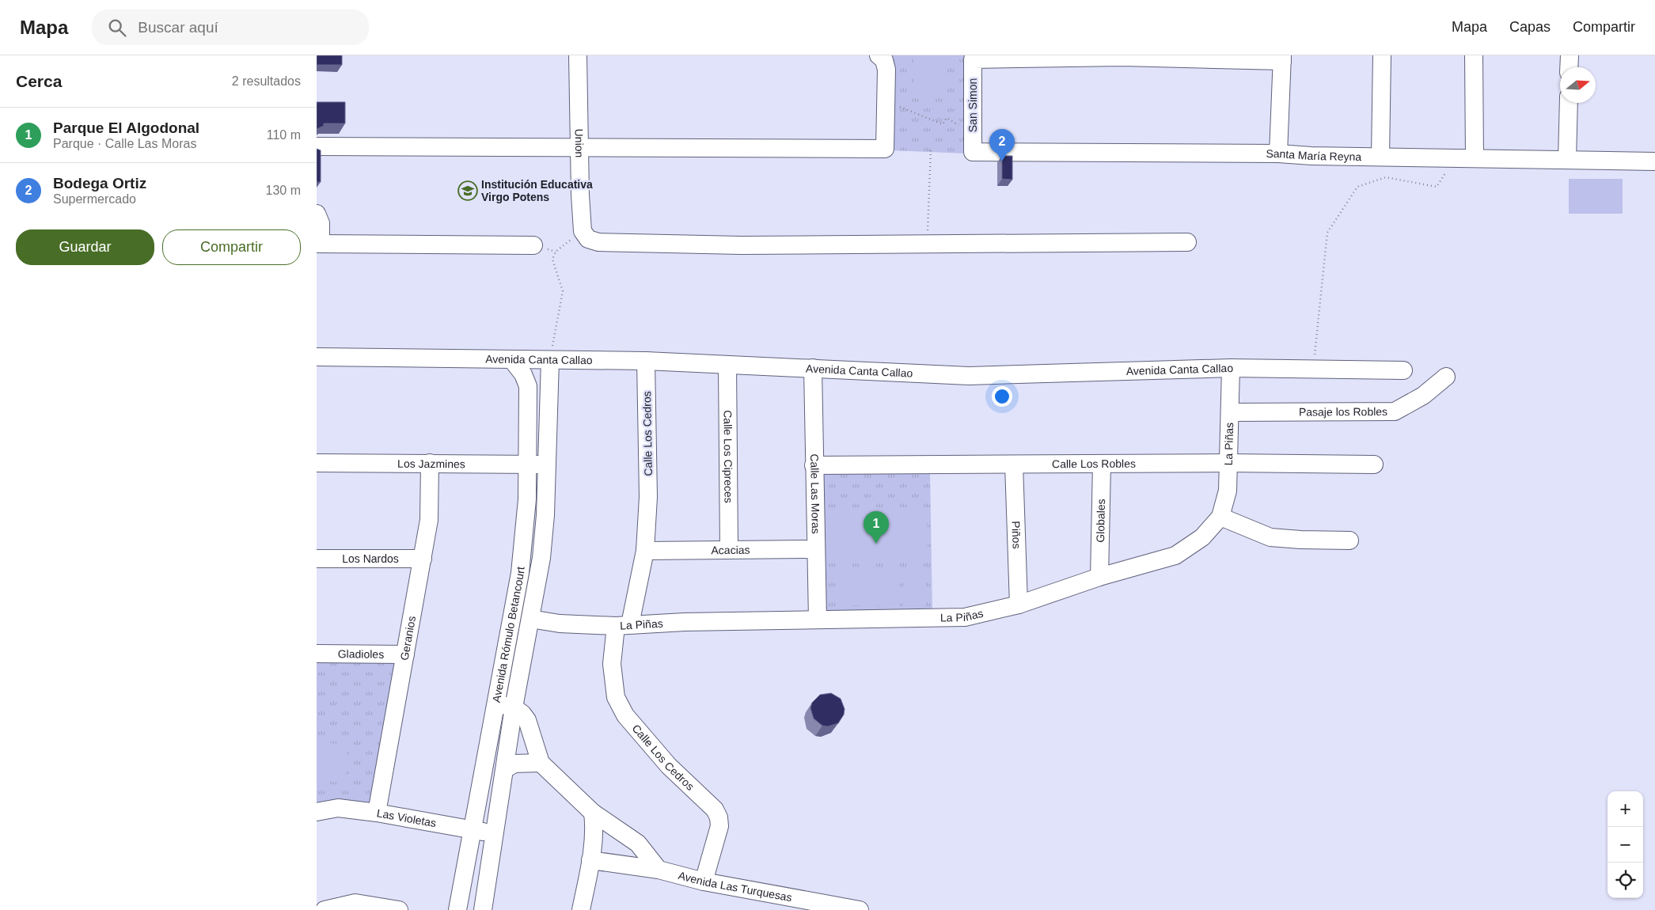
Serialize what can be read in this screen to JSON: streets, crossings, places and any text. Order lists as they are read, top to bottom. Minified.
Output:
{"streets":{"street":["San Simon","Union","Santa María Reyna","Avenida Canta Callao","Pasaje los Robles","Calle Los Cedros","La Piñas","Calle Los Cipreces","Los Jazmines","Calle Los Robles","Calle Las Moras","Globales","Piños","Acacias","Los Nardos","Avenida Rómulo Betancourt","Geranios","Gladioles","Las Violetas","Avenida Las Turquesas"]},"crossings":[["San Simon","Santa María Reyna"],["Avenida Canta Callao","Calle Los Cedros"],["Avenida Canta Callao","La Piñas"],["Avenida Canta Callao","Calle Los Cipreces"],["Avenida Canta Callao","Calle Las Moras"],["Avenida Canta Callao","Avenida Rómulo Betancourt"],["Pasaje los Robles","La Piñas"],["Calle Los Cedros","La Piñas"],["Calle Los Cedros","Acacias"],["Calle Los Cedros","Avenida Las Turquesas"],["La Piñas","Calle Los Robles"],["La Piñas","Calle Las Moras"],["La Piñas","Globales"],["La Piñas","Piños"],["La Piñas","Avenida Rómulo Betancourt"],["Calle Los Cipreces","Acacias"],["Los Jazmines","Avenida Rómulo Betancourt"],["Los Jazmines","Geranios"],["Calle Los Robles","Calle Las Moras"],["Calle Los Robles","Globales"],["Calle Los Robles","Piños"],["Calle Las Moras","Acacias"],["Los Nardos","Geranios"],["Avenida Rómulo Betancourt","Las Violetas"],["Geranios","Gladioles"],["Geranios","Las Violetas"]],"places":{"school or university":["Institución Educativa Virgo Potens"]},"north":"right","page":{"header":"Mapa","search":"Buscar aquí","nav":["Mapa","Capas","Compartir"],"heading":["Cerca","2 resultados"],"list":[{"mark":"1","name":"Parque El Algodonal","note":"Parque · Calle Las Moras","value":"110 m"},{"mark":"2","name":"Bodega Ortiz","note":"Supermercado","value":"130 m"}],"pins":["2","1"],"buttons":["Guardar","Compartir"],"map_buttons":["+","−"]}}
